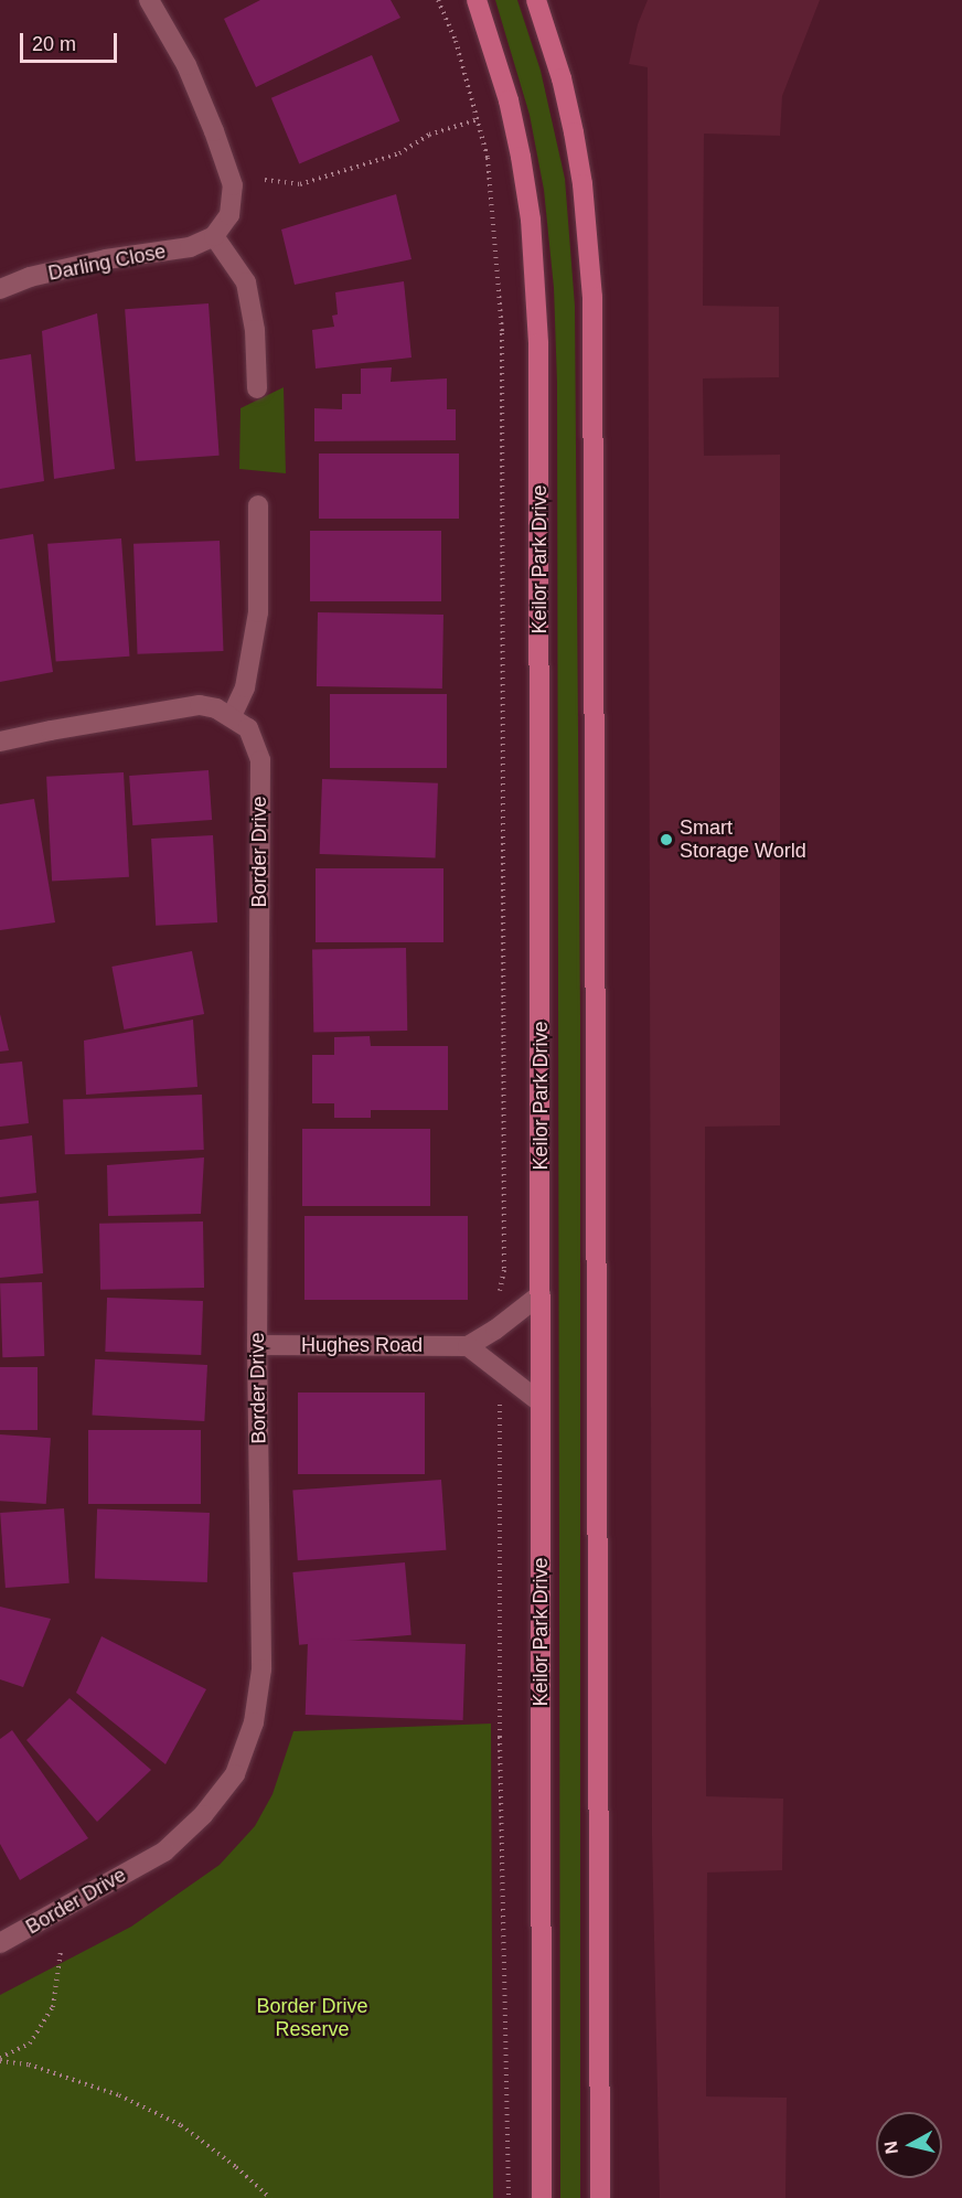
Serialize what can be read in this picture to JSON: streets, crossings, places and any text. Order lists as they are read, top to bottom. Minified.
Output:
{"streets":{"main road":["Keilor Park Drive"],"street":["Darling Close","Border Drive","Hughes Road"]},"crossings":[["Border Drive","Hughes Road"]],"parks":["Border Drive Reserve"],"places":["Smart Storage World"],"scale_bar":"20 m","north":"left"}
